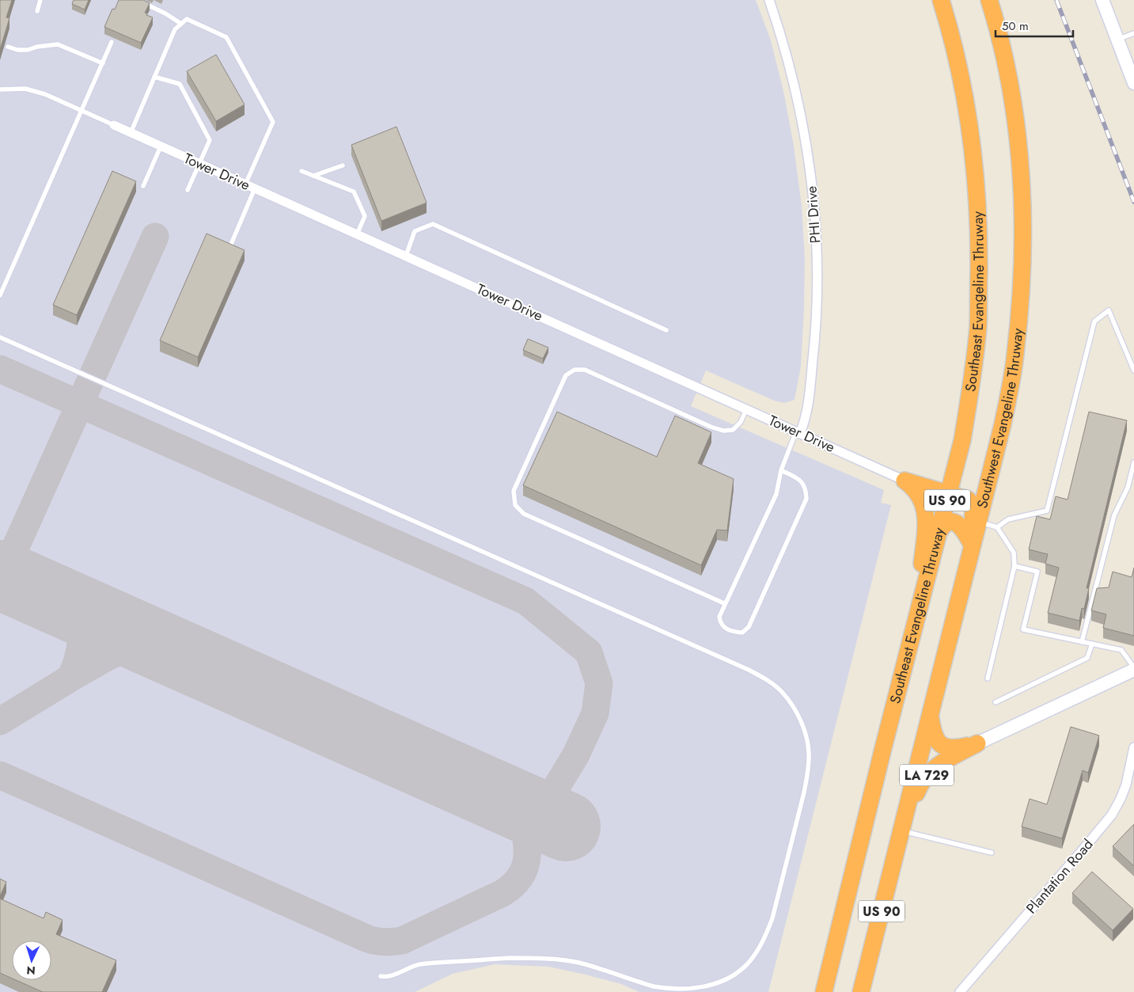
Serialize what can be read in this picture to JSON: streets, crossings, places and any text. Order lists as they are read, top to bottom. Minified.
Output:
{"streets":{"highway":["Southeast Evangeline Thruway","Southwest Evangeline Thruway","US 90","LA 729"],"street":["Tower Drive","PHI Drive","Plantation Road"]},"crossings":[["Tower Drive","PHI Drive"],["Southwest Evangeline Thruway","US 90"],["Southwest Evangeline Thruway","LA 729"],["US 90","LA 729"]],"scale_bar":"50 m","north":"bottom"}
